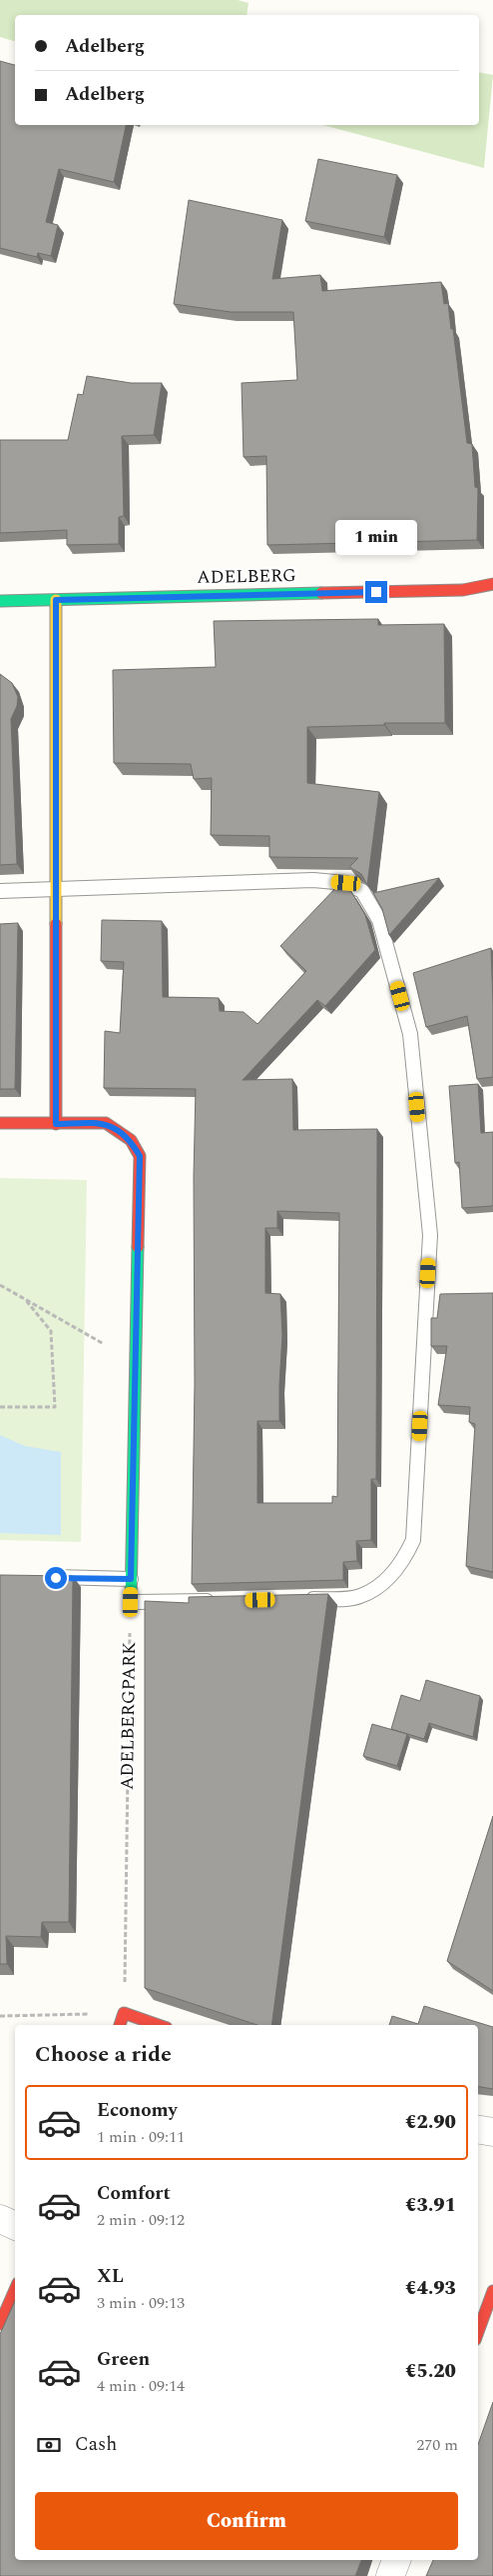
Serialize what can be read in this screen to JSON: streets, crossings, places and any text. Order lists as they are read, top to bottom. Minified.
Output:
{"streets":{"street":["ADELBERG"],"path":["ADELBERGPARK"]},"page":{"banner":["Adelberg","Adelberg"],"bubble":"1 min","heading":"Choose a ride","list":[{"name":"Economy","note":"1 min · 09:11","value":"€2.90"},{"name":"Comfort","note":"2 min · 09:12","value":"€3.91"},{"name":"XL","note":"3 min · 09:13","value":"€4.93"},{"name":"Green","note":"4 min · 09:14","value":"€5.20"}],"pay":["Cash","270 m"],"buttons":"Confirm"}}
